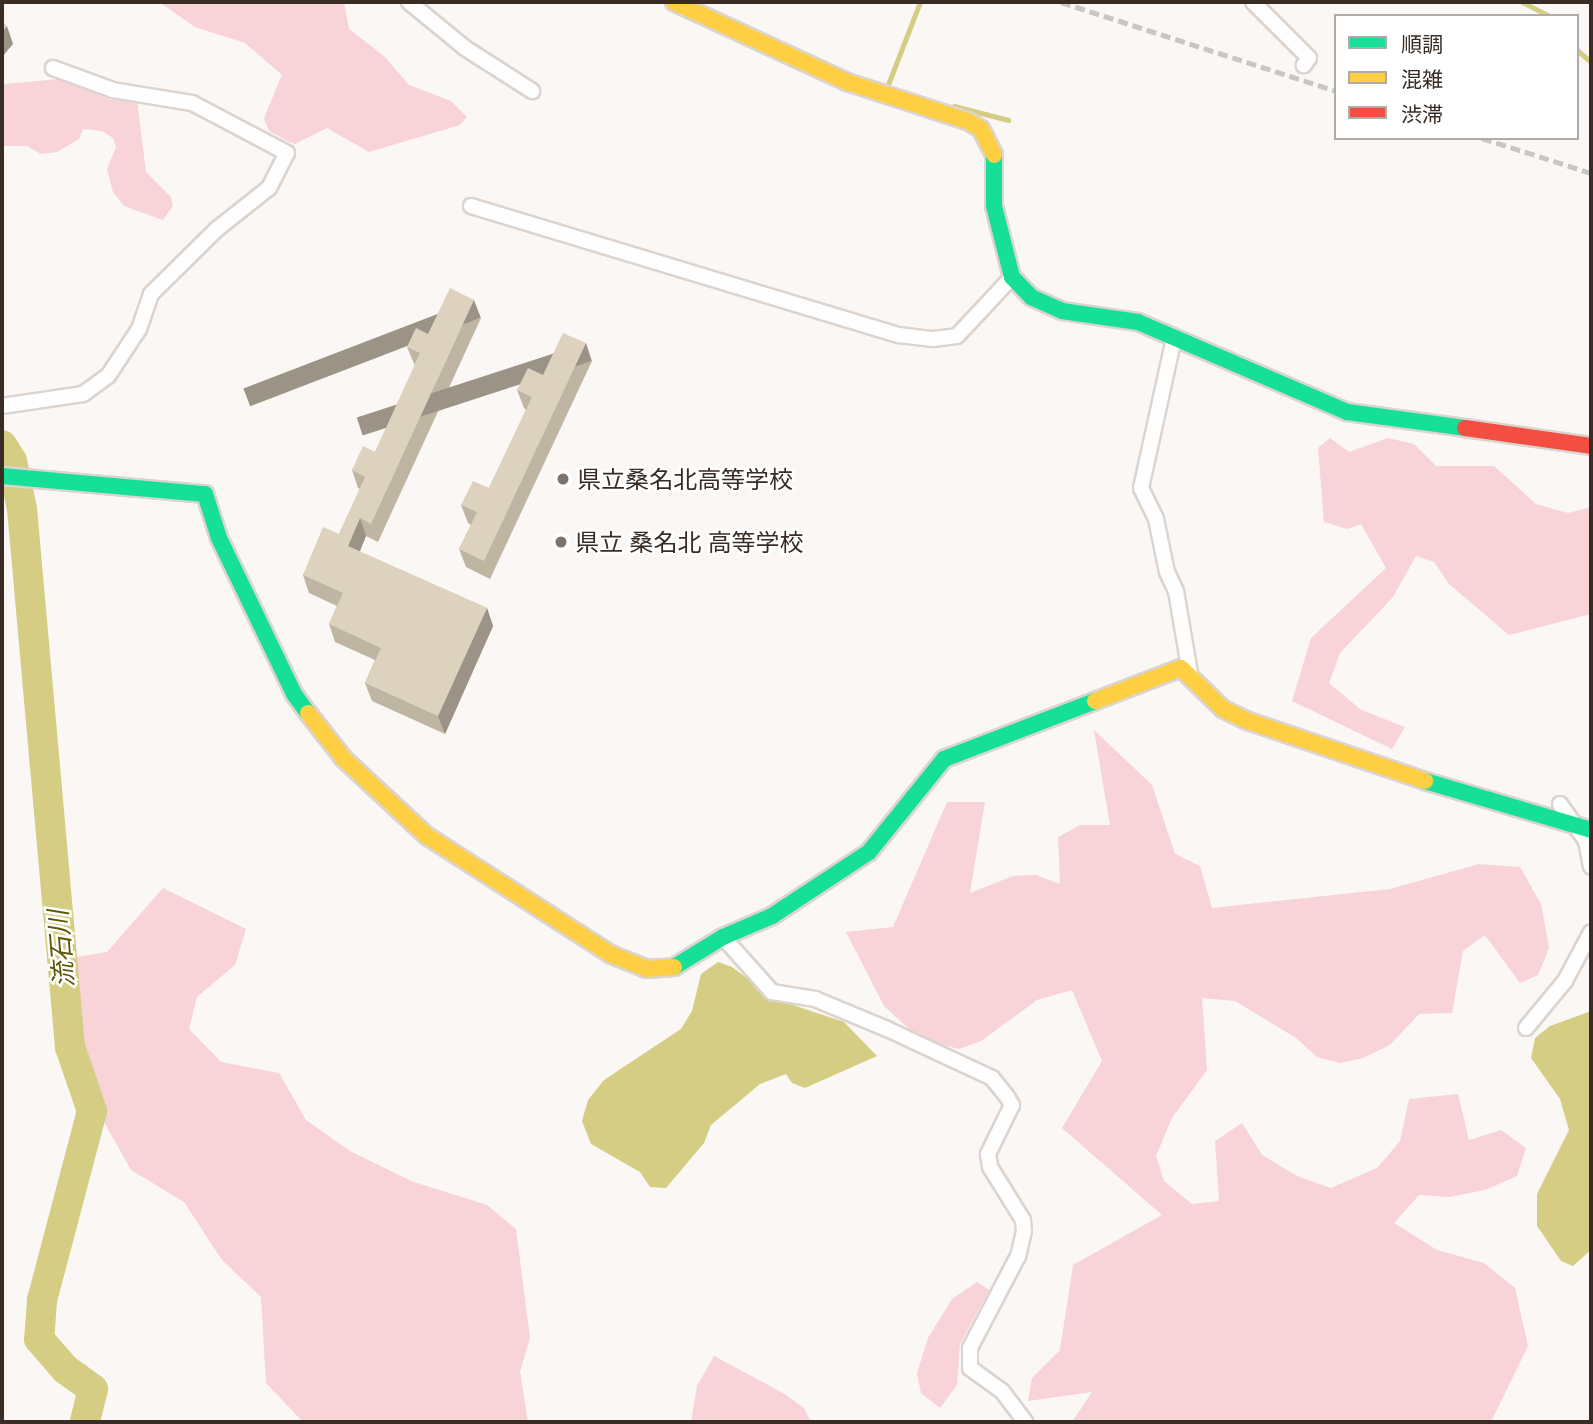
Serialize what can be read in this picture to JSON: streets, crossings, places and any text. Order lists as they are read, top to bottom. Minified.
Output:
{"water":["流石川"],"places":["県立桑名北高等学校","県立 桑名北 高等学校"],"legend":["順調","混雑","渋滞"]}
